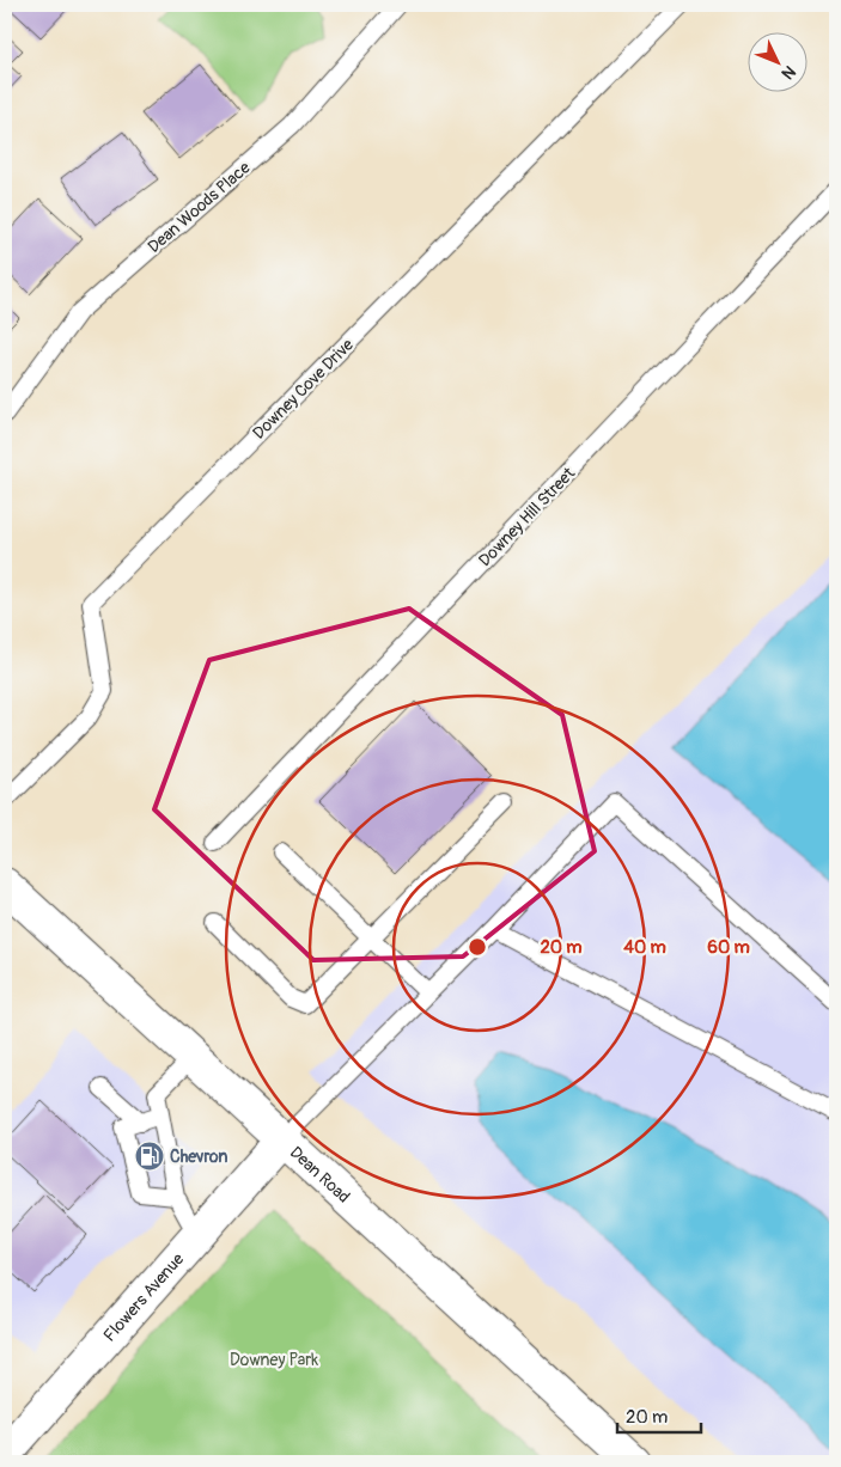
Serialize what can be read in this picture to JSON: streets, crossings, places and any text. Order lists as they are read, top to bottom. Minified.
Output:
{"streets":{"main road":["Dean Road","Flowers Avenue"],"lane":["Dean Woods Place","Downey Cove Drive","Downey Hill Street"]},"crossings":[["Dean Road","Flowers Avenue"]],"parks":["Downey Park"],"places":{"fuel station":["Chevron"]},"scale_bar":"20 m","north":"bottom right","rings":["20 m","40 m","60 m"]}
